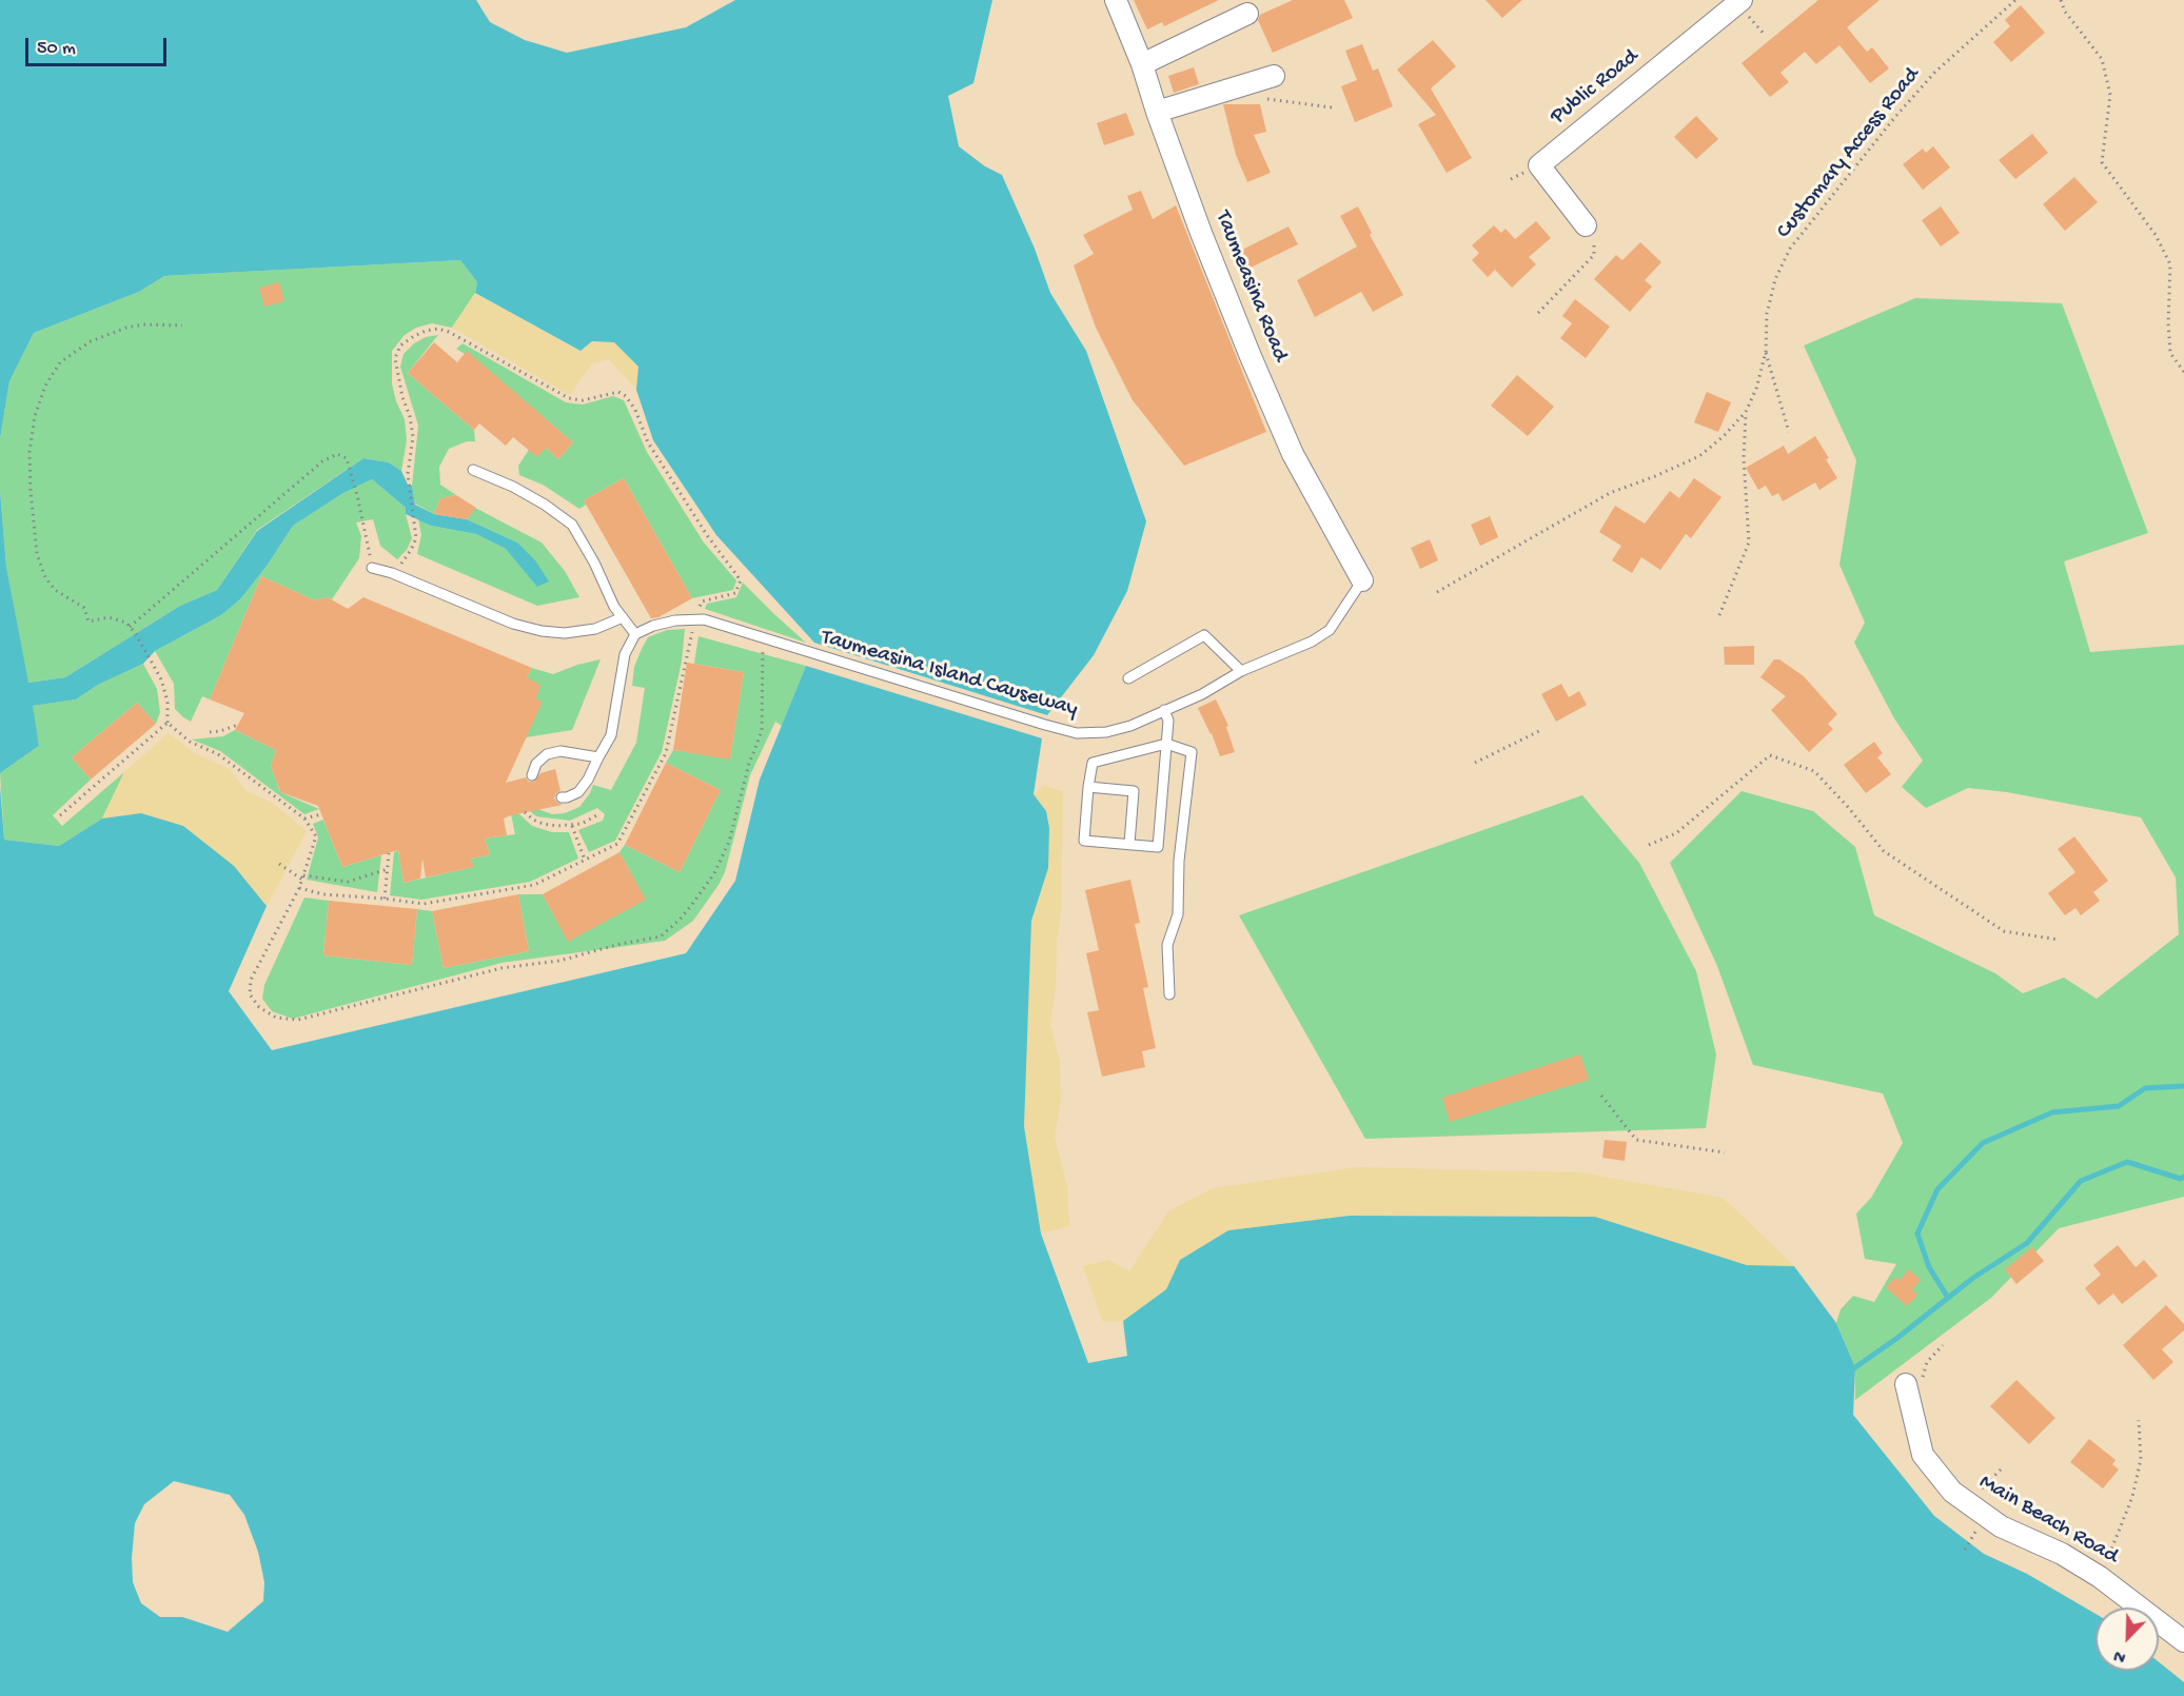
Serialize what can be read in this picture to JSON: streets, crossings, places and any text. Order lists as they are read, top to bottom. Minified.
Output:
{"streets":{"street":["Public Road","Taumeasina Road","Main Beach Road"],"lane":["Taumeasina Island Causeway"],"path":["Customary Access Road"]},"crossings":[["Taumeasina Road","Taumeasina Island Causeway"]],"scale_bar":"50 m","north":"bottom left"}
